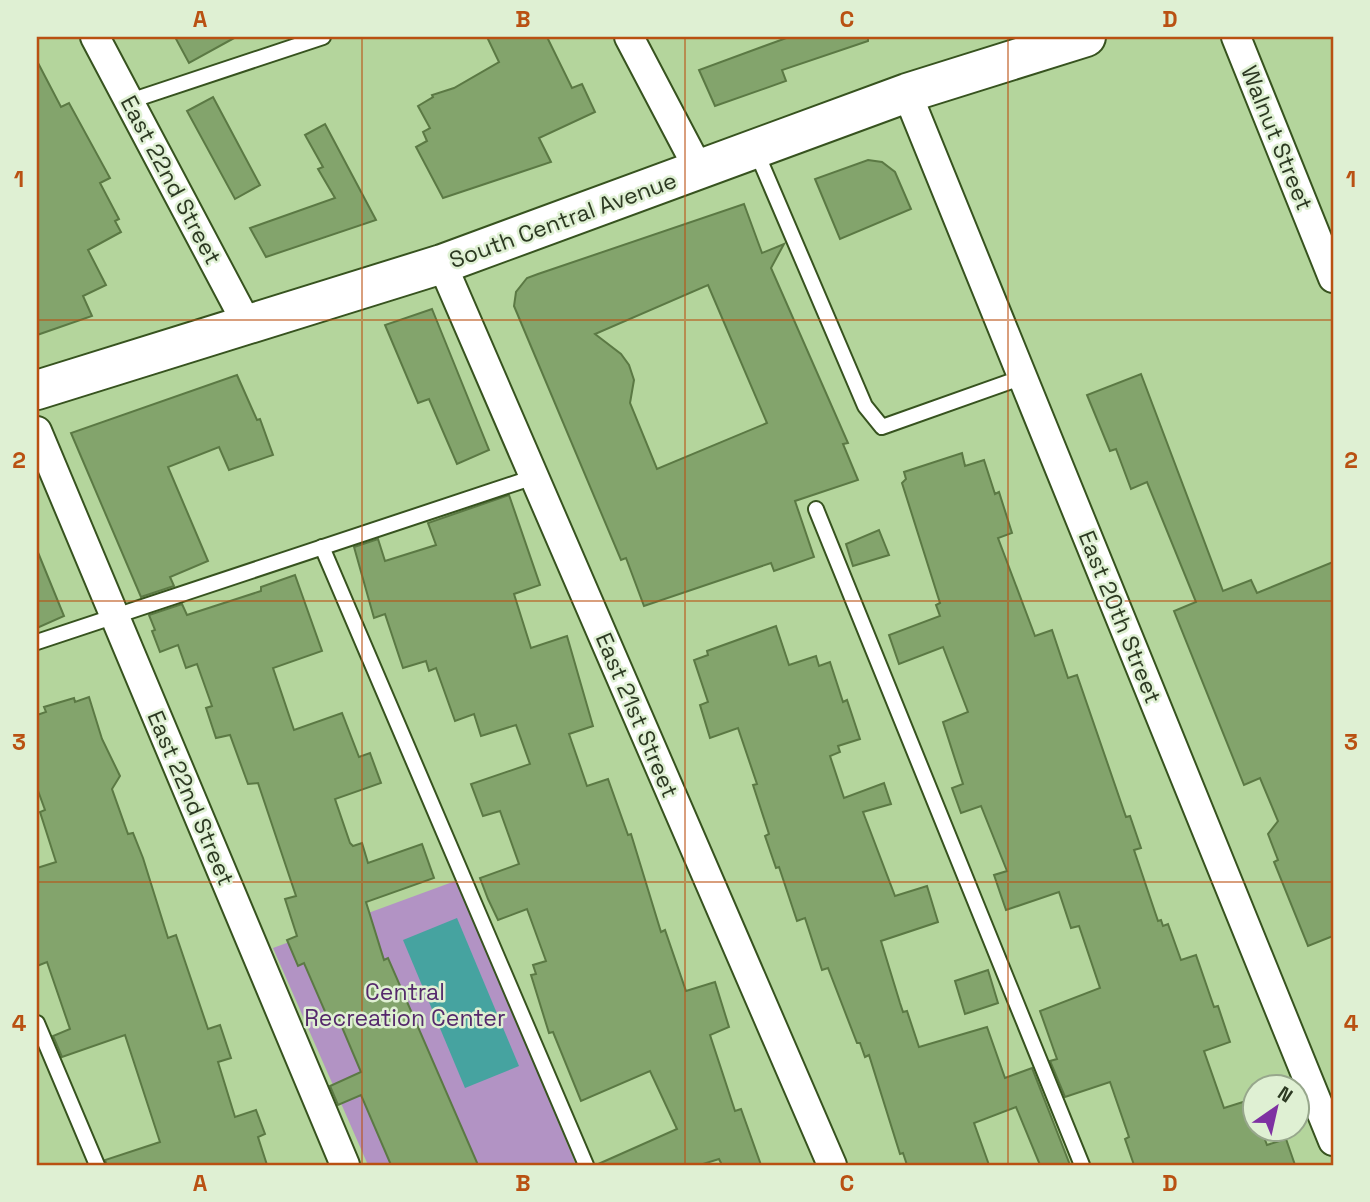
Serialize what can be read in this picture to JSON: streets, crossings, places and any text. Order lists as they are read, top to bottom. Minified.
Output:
{"streets":{"main road":["South Central Avenue"],"street":["Walnut Street","East 22nd Street","East 20th Street","East 21st Street"]},"crossings":[["East 22nd Street","South Central Avenue"],["South Central Avenue","East 20th Street"],["South Central Avenue","East 21st Street"]],"parks":["Central Recreation Center"],"north":"top right","grid":{"columns":["A","B","C","D"],"rows":["1","2","3","4"]}}
